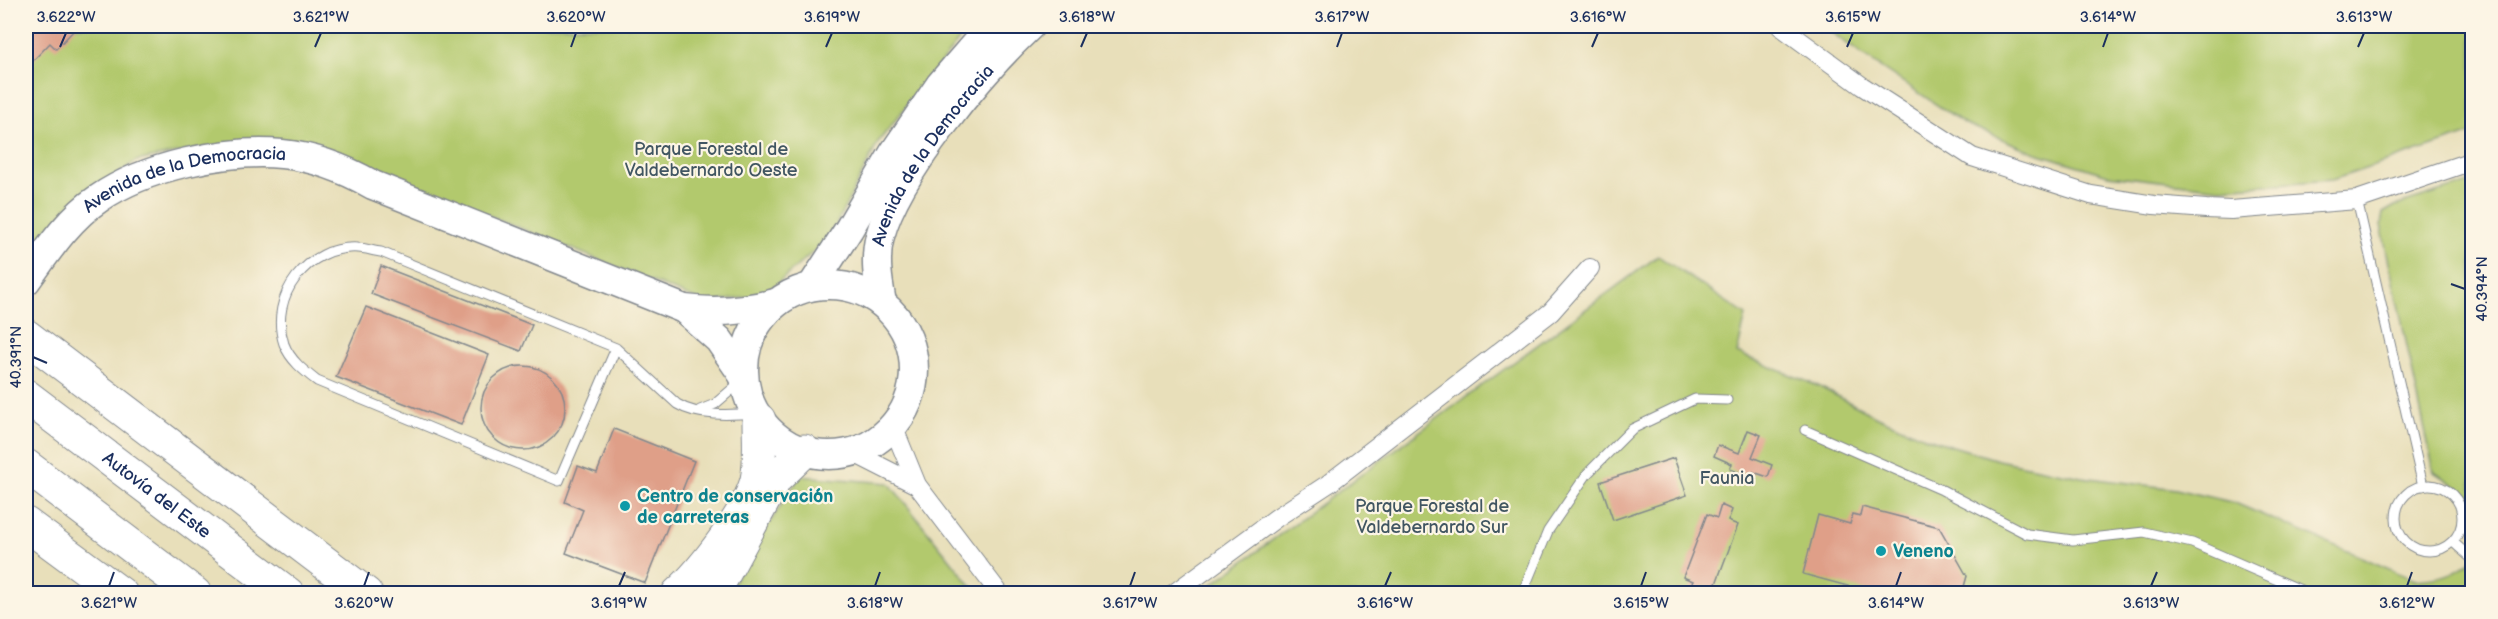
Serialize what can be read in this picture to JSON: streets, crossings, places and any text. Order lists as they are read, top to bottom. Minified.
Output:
{"streets":{"highway":["Autovía del Este"],"main road":["Avenida de la Democracia"]},"parks":["Parque Forestal de Valdebernardo Oeste","Faunia","Parque Forestal de Valdebernardo Sur"],"places":["Centro de conservación de carreteras","Veneno"],"coordinates":["3.622°W","3.621°W","3.620°W","3.619°W","3.618°W","3.617°W","3.616°W","3.615°W","3.614°W","3.613°W","40.394°N","40.391°N","3.612°W"]}
